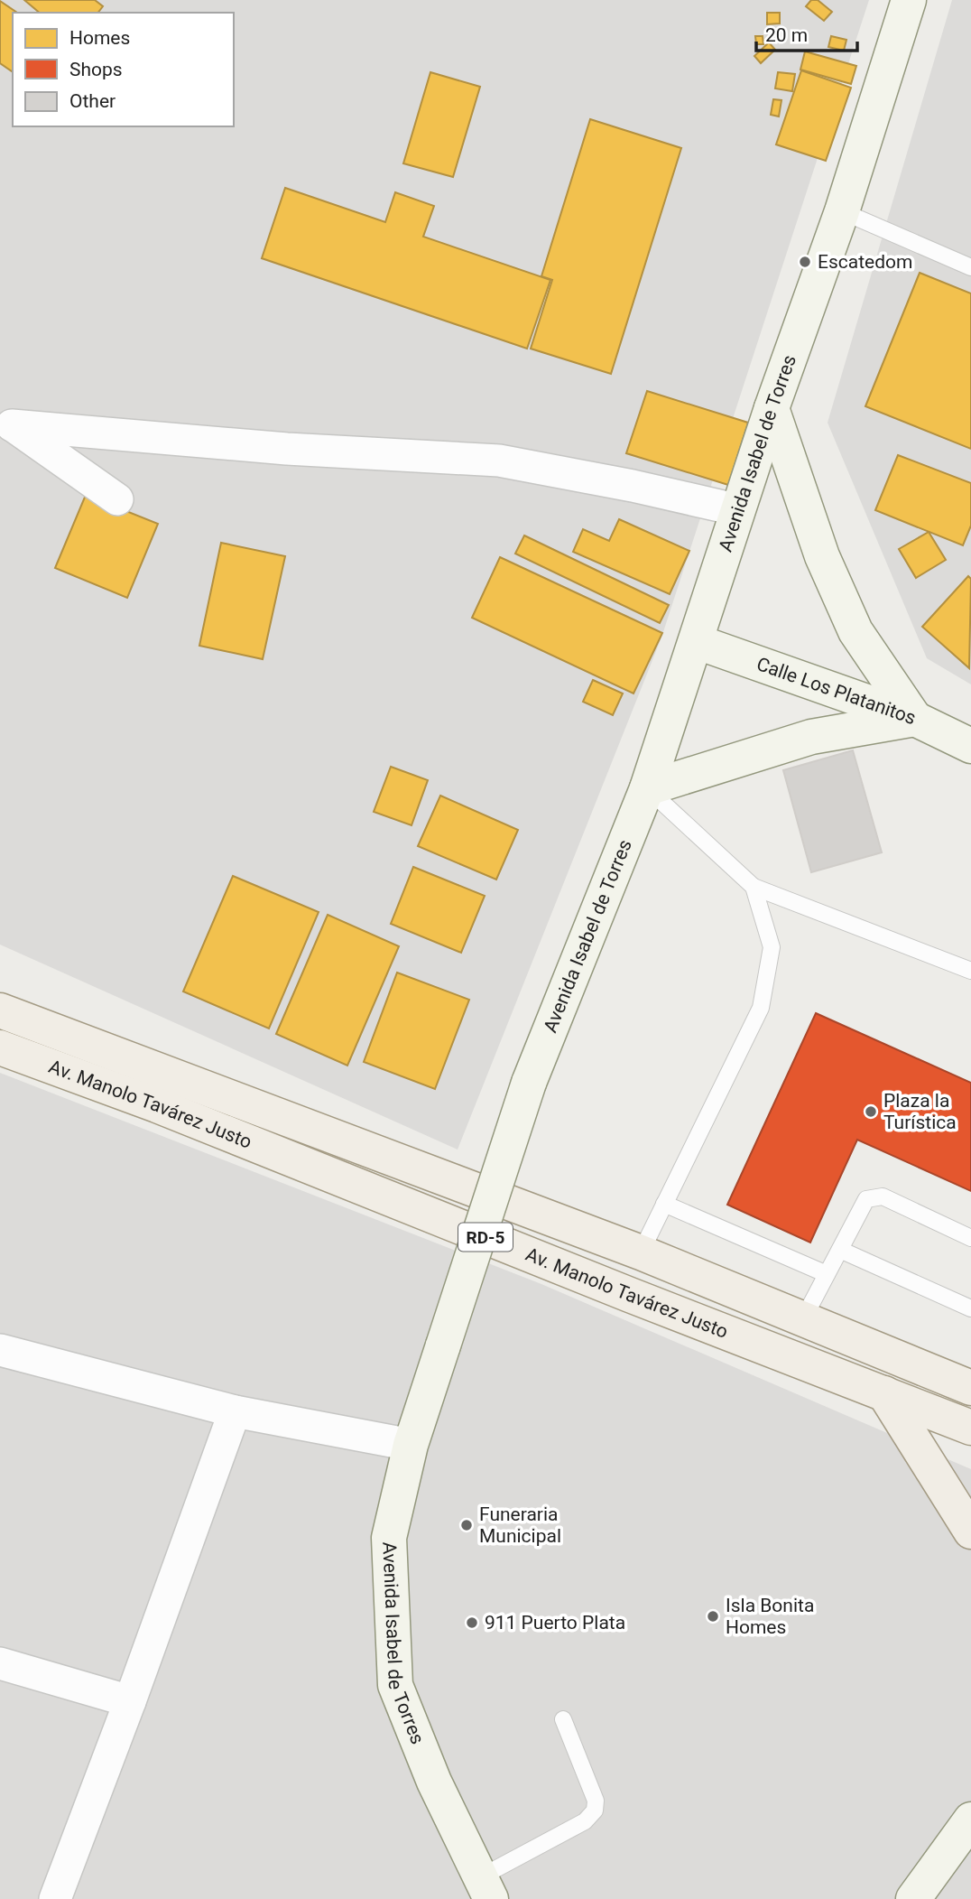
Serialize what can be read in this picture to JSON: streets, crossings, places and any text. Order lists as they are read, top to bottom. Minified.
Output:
{"streets":{"main road":["Av. Manolo Tavárez Justo","RD-5"],"street":["Avenida Isabel de Torres","Calle Los Platanitos"]},"crossings":[["Avenida Isabel de Torres","Calle Los Platanitos"]],"places":["Escatedom","Plaza la Turística","Funeraria Municipal","Isla Bonita Homes","911 Puerto Plata"],"legend":["Homes","Shops","Other"],"scale_bar":"20 m"}
